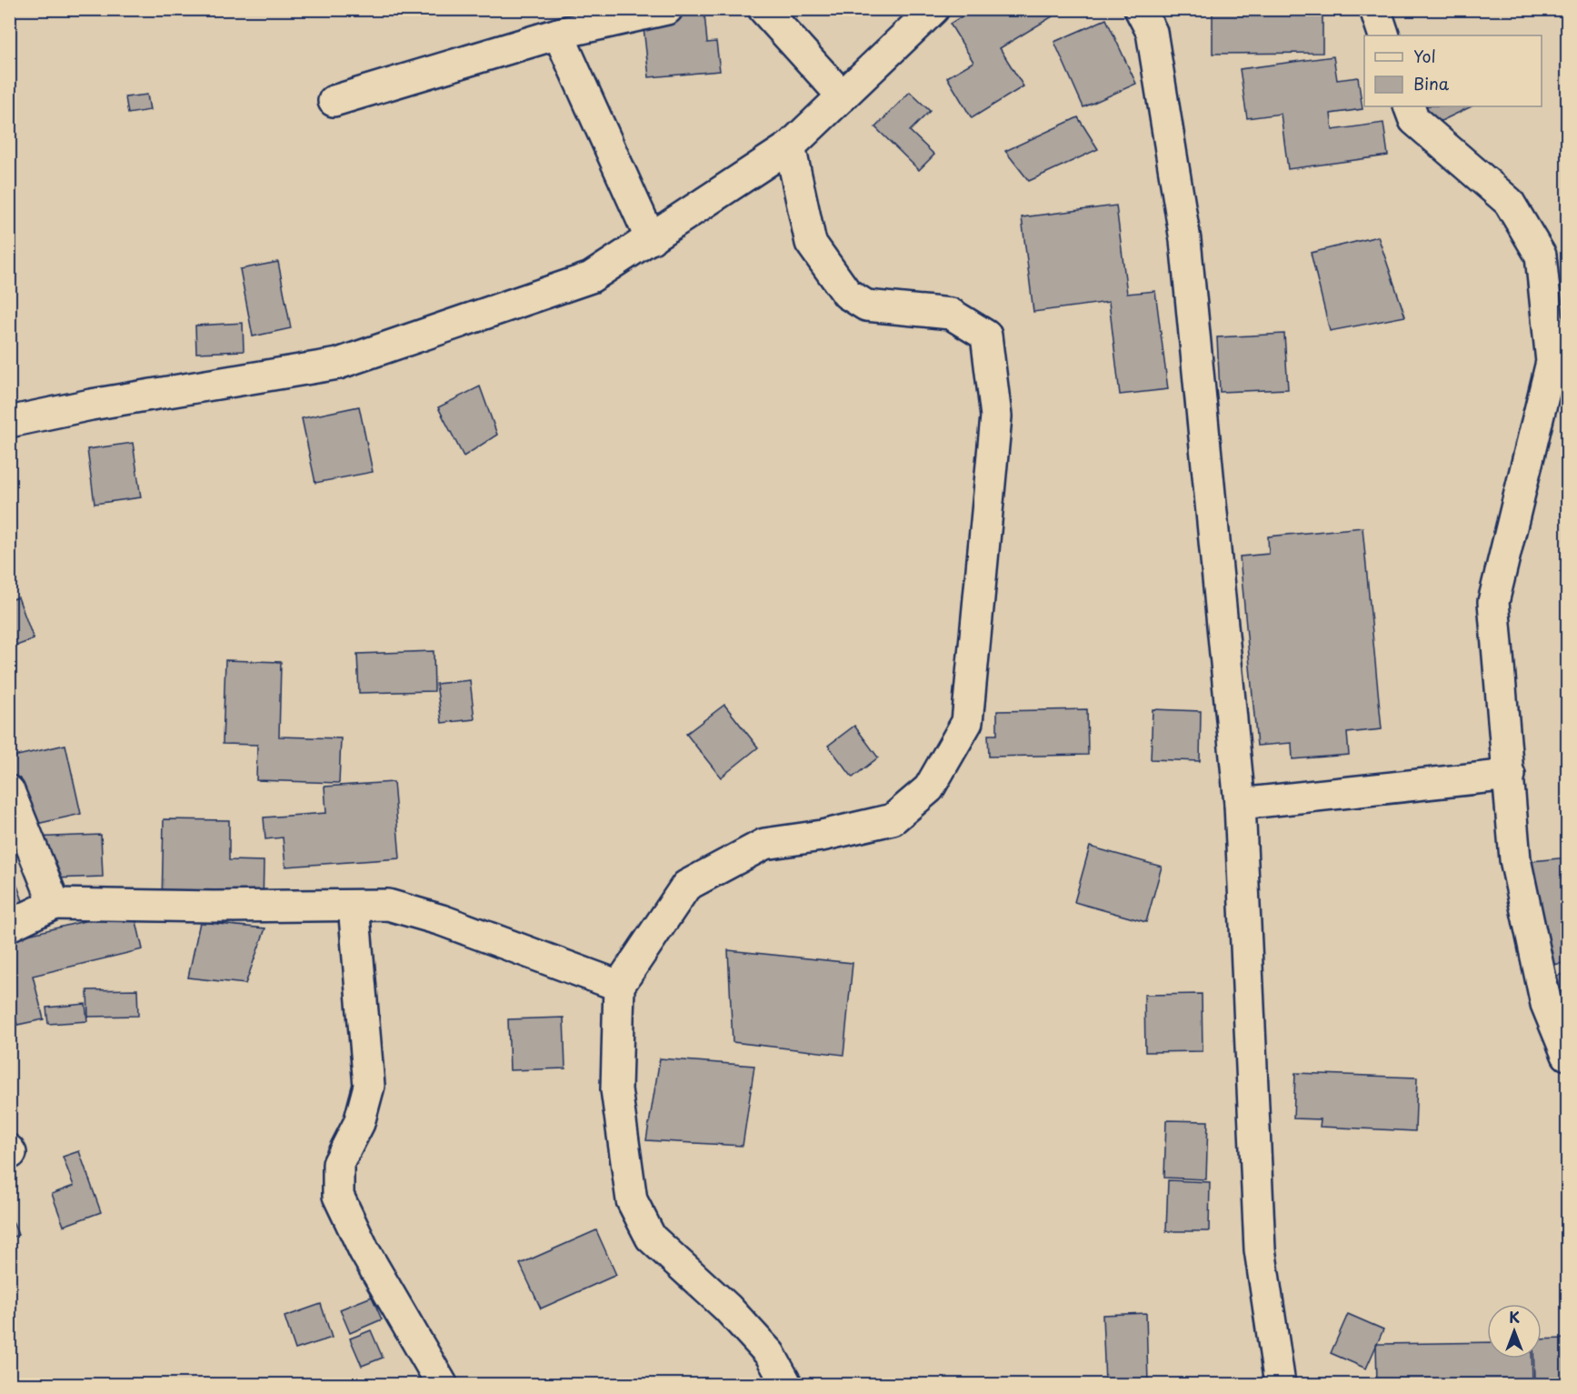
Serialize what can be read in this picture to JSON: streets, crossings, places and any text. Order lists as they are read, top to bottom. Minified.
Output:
{"legend":["Yol","Bina"],"north":"top"}
